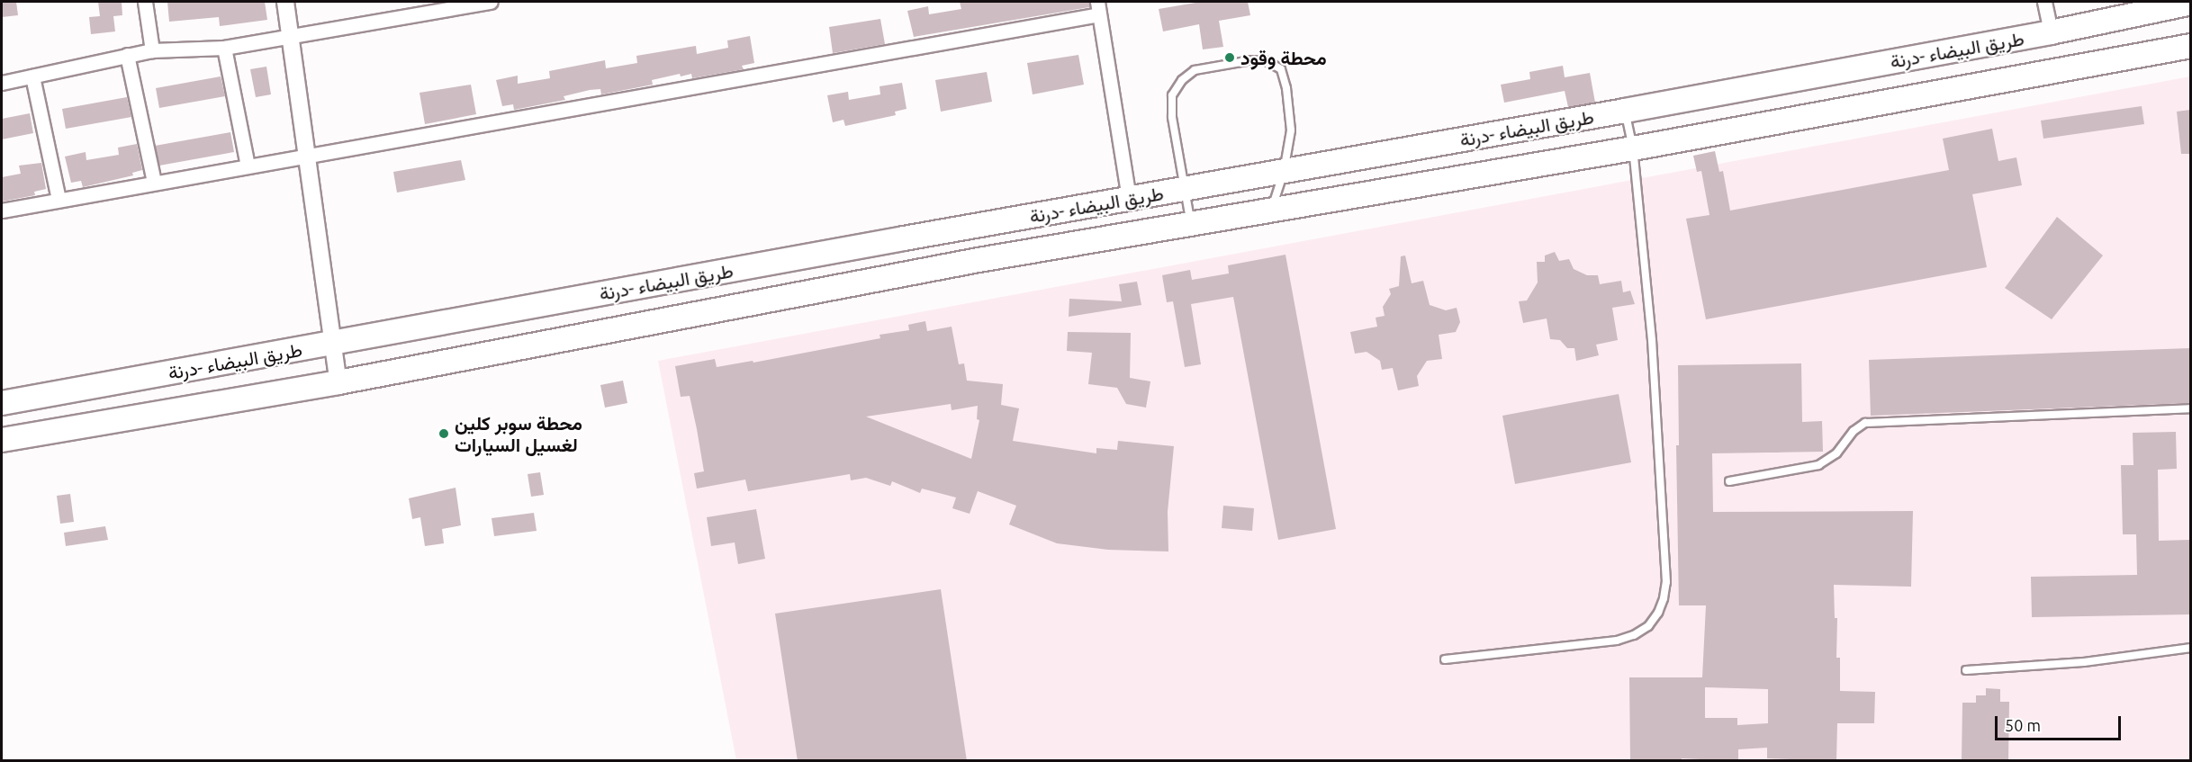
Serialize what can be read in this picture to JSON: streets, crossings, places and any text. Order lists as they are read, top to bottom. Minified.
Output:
{"streets":{"highway":["طريق البيضاء -درنة"]},"places":["محطة وقود","محطة سوبر كلين لغسيل السيارات"],"scale_bar":"50 m"}
